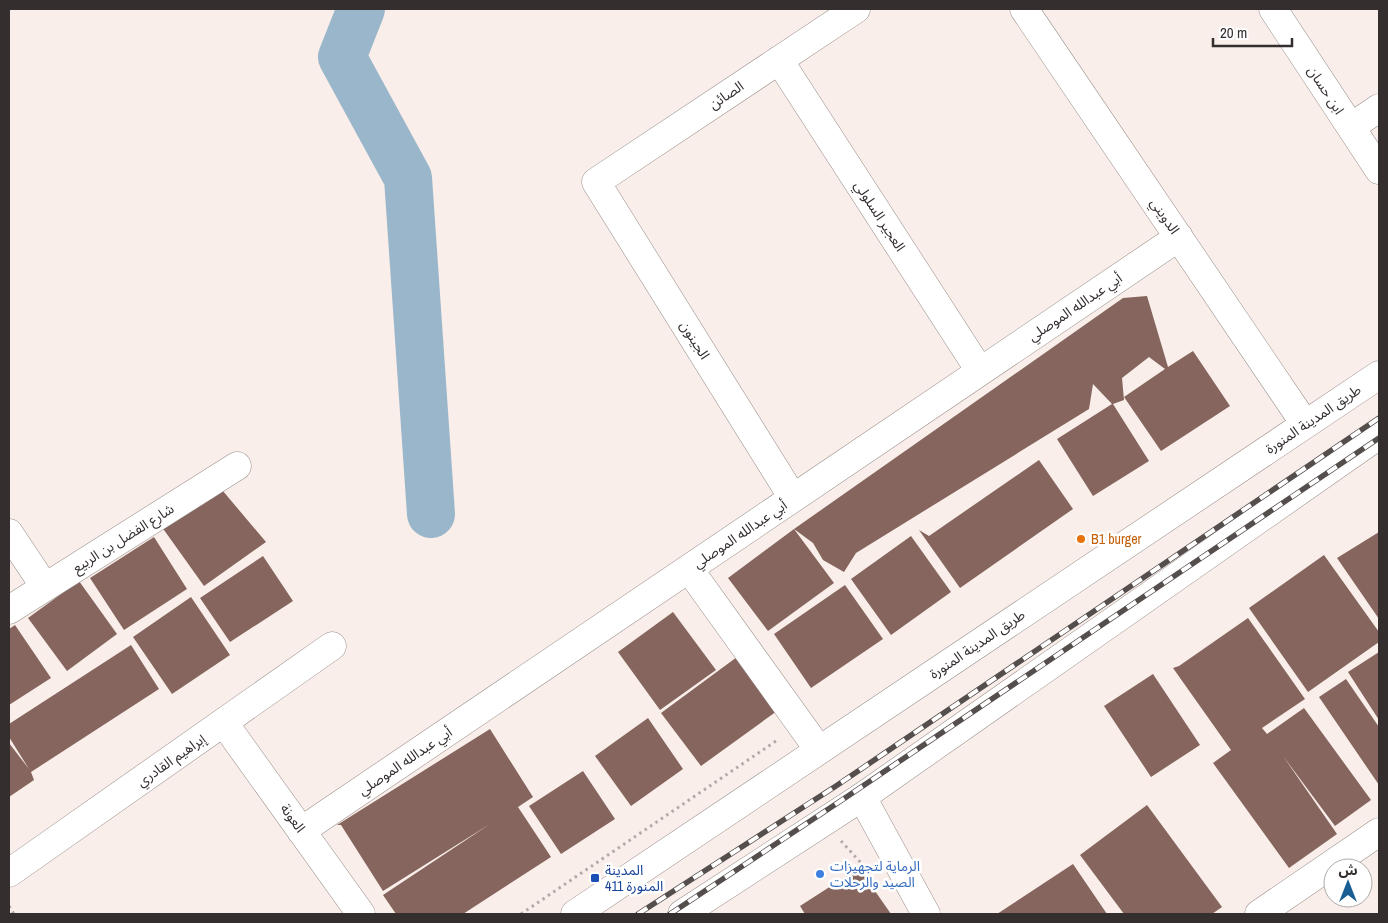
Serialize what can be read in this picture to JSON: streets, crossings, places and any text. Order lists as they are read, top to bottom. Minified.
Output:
{"streets":{"street":["ابن حسان","الصائن","العجير السلولي","الدويني","أبي عبدالله الموصلي","الجينون","طريق المدينة المنورة","شارع الفضل بن الربيع","إبراهيم القادري","العونة"]},"crossings":[["الصائن","العجير السلولي"],["الصائن","الجينون"],["العجير السلولي","أبي عبدالله الموصلي"],["الدويني","أبي عبدالله الموصلي"],["الدويني","طريق المدينة المنورة"],["أبي عبدالله الموصلي","الجينون"],["أبي عبدالله الموصلي","العونة"],["إبراهيم القادري","العونة"]],"places":{"other":["B1 burger","الرماية لتجهيزات الصيد والرحلات"],"transit":["المدينة المنورة 411"]},"scale_bar":"20 m","north":"top"}
